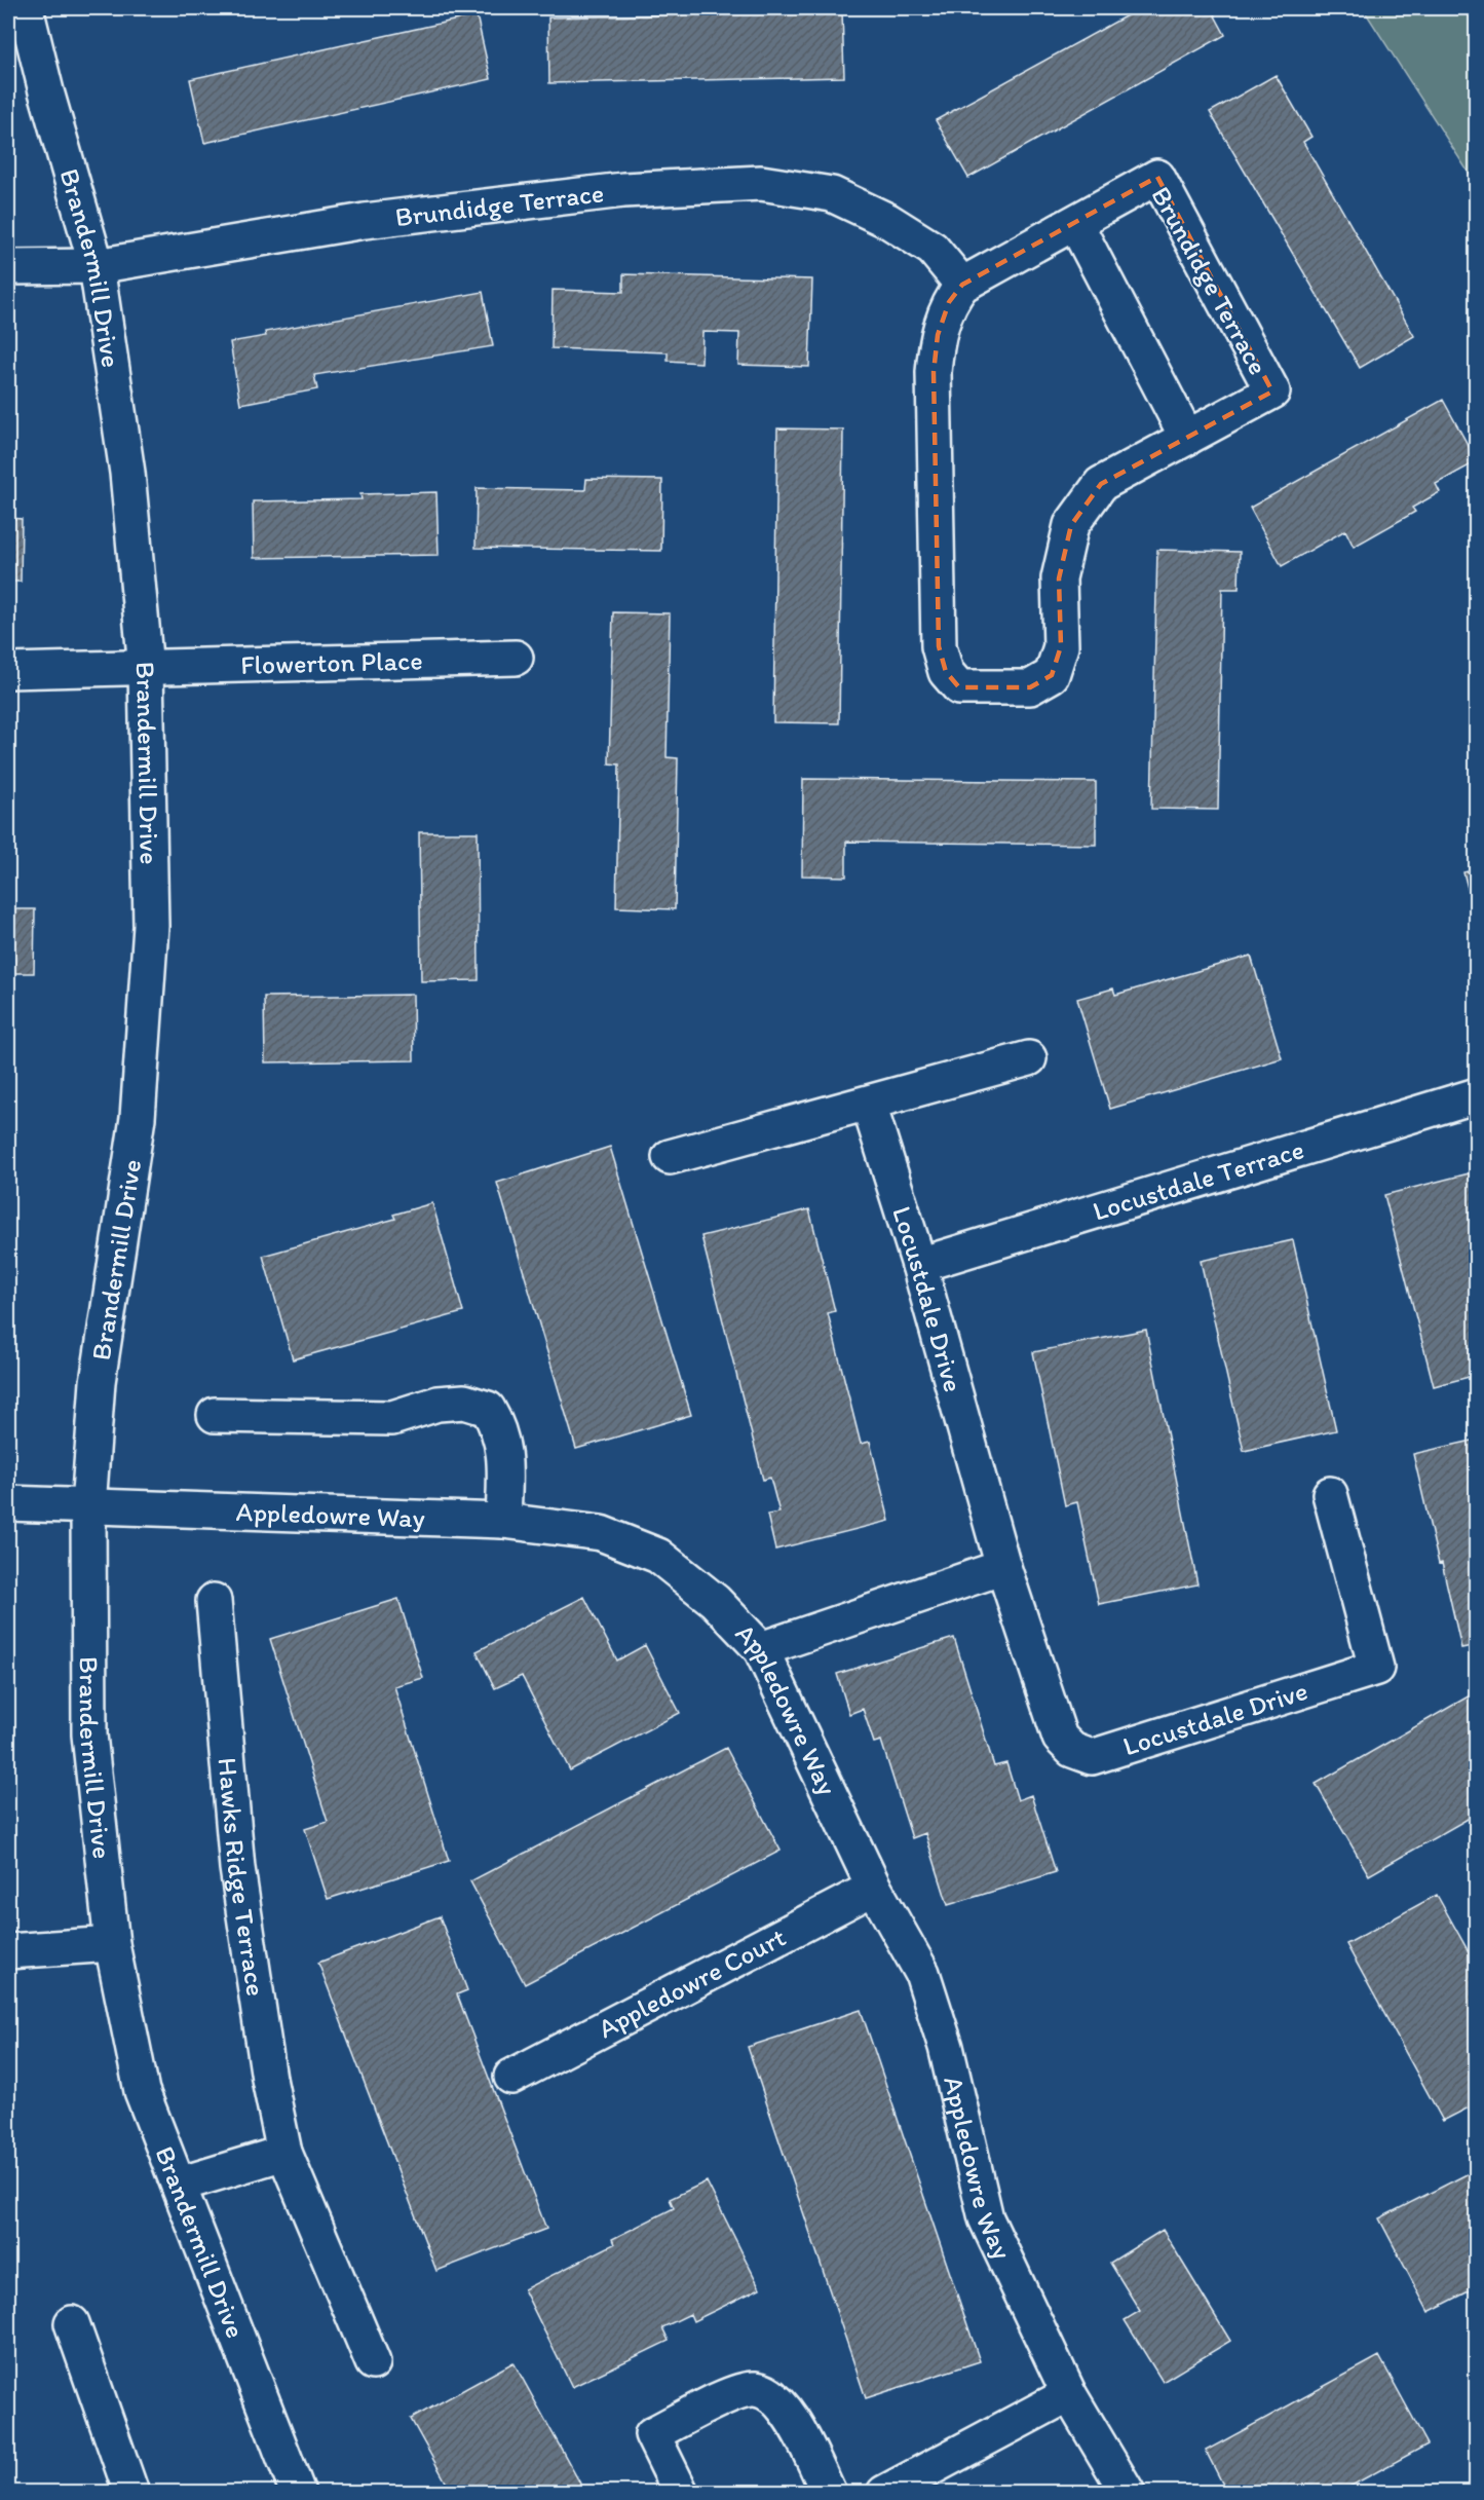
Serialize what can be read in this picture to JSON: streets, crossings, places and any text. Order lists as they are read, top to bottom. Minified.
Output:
{"streets":{"street":["Brundidge Terrace","Brandermill Drive","Flowerton Place","Locustdale Terrace","Locustdale Drive","Appledowre Way","Hawks Ridge Terrace","Appledowre Court"]},"crossings":[["Brundidge Terrace","Brandermill Drive"],["Brandermill Drive","Flowerton Place"],["Brandermill Drive","Appledowre Way"],["Locustdale Terrace","Locustdale Drive"],["Appledowre Way","Appledowre Court"]]}
